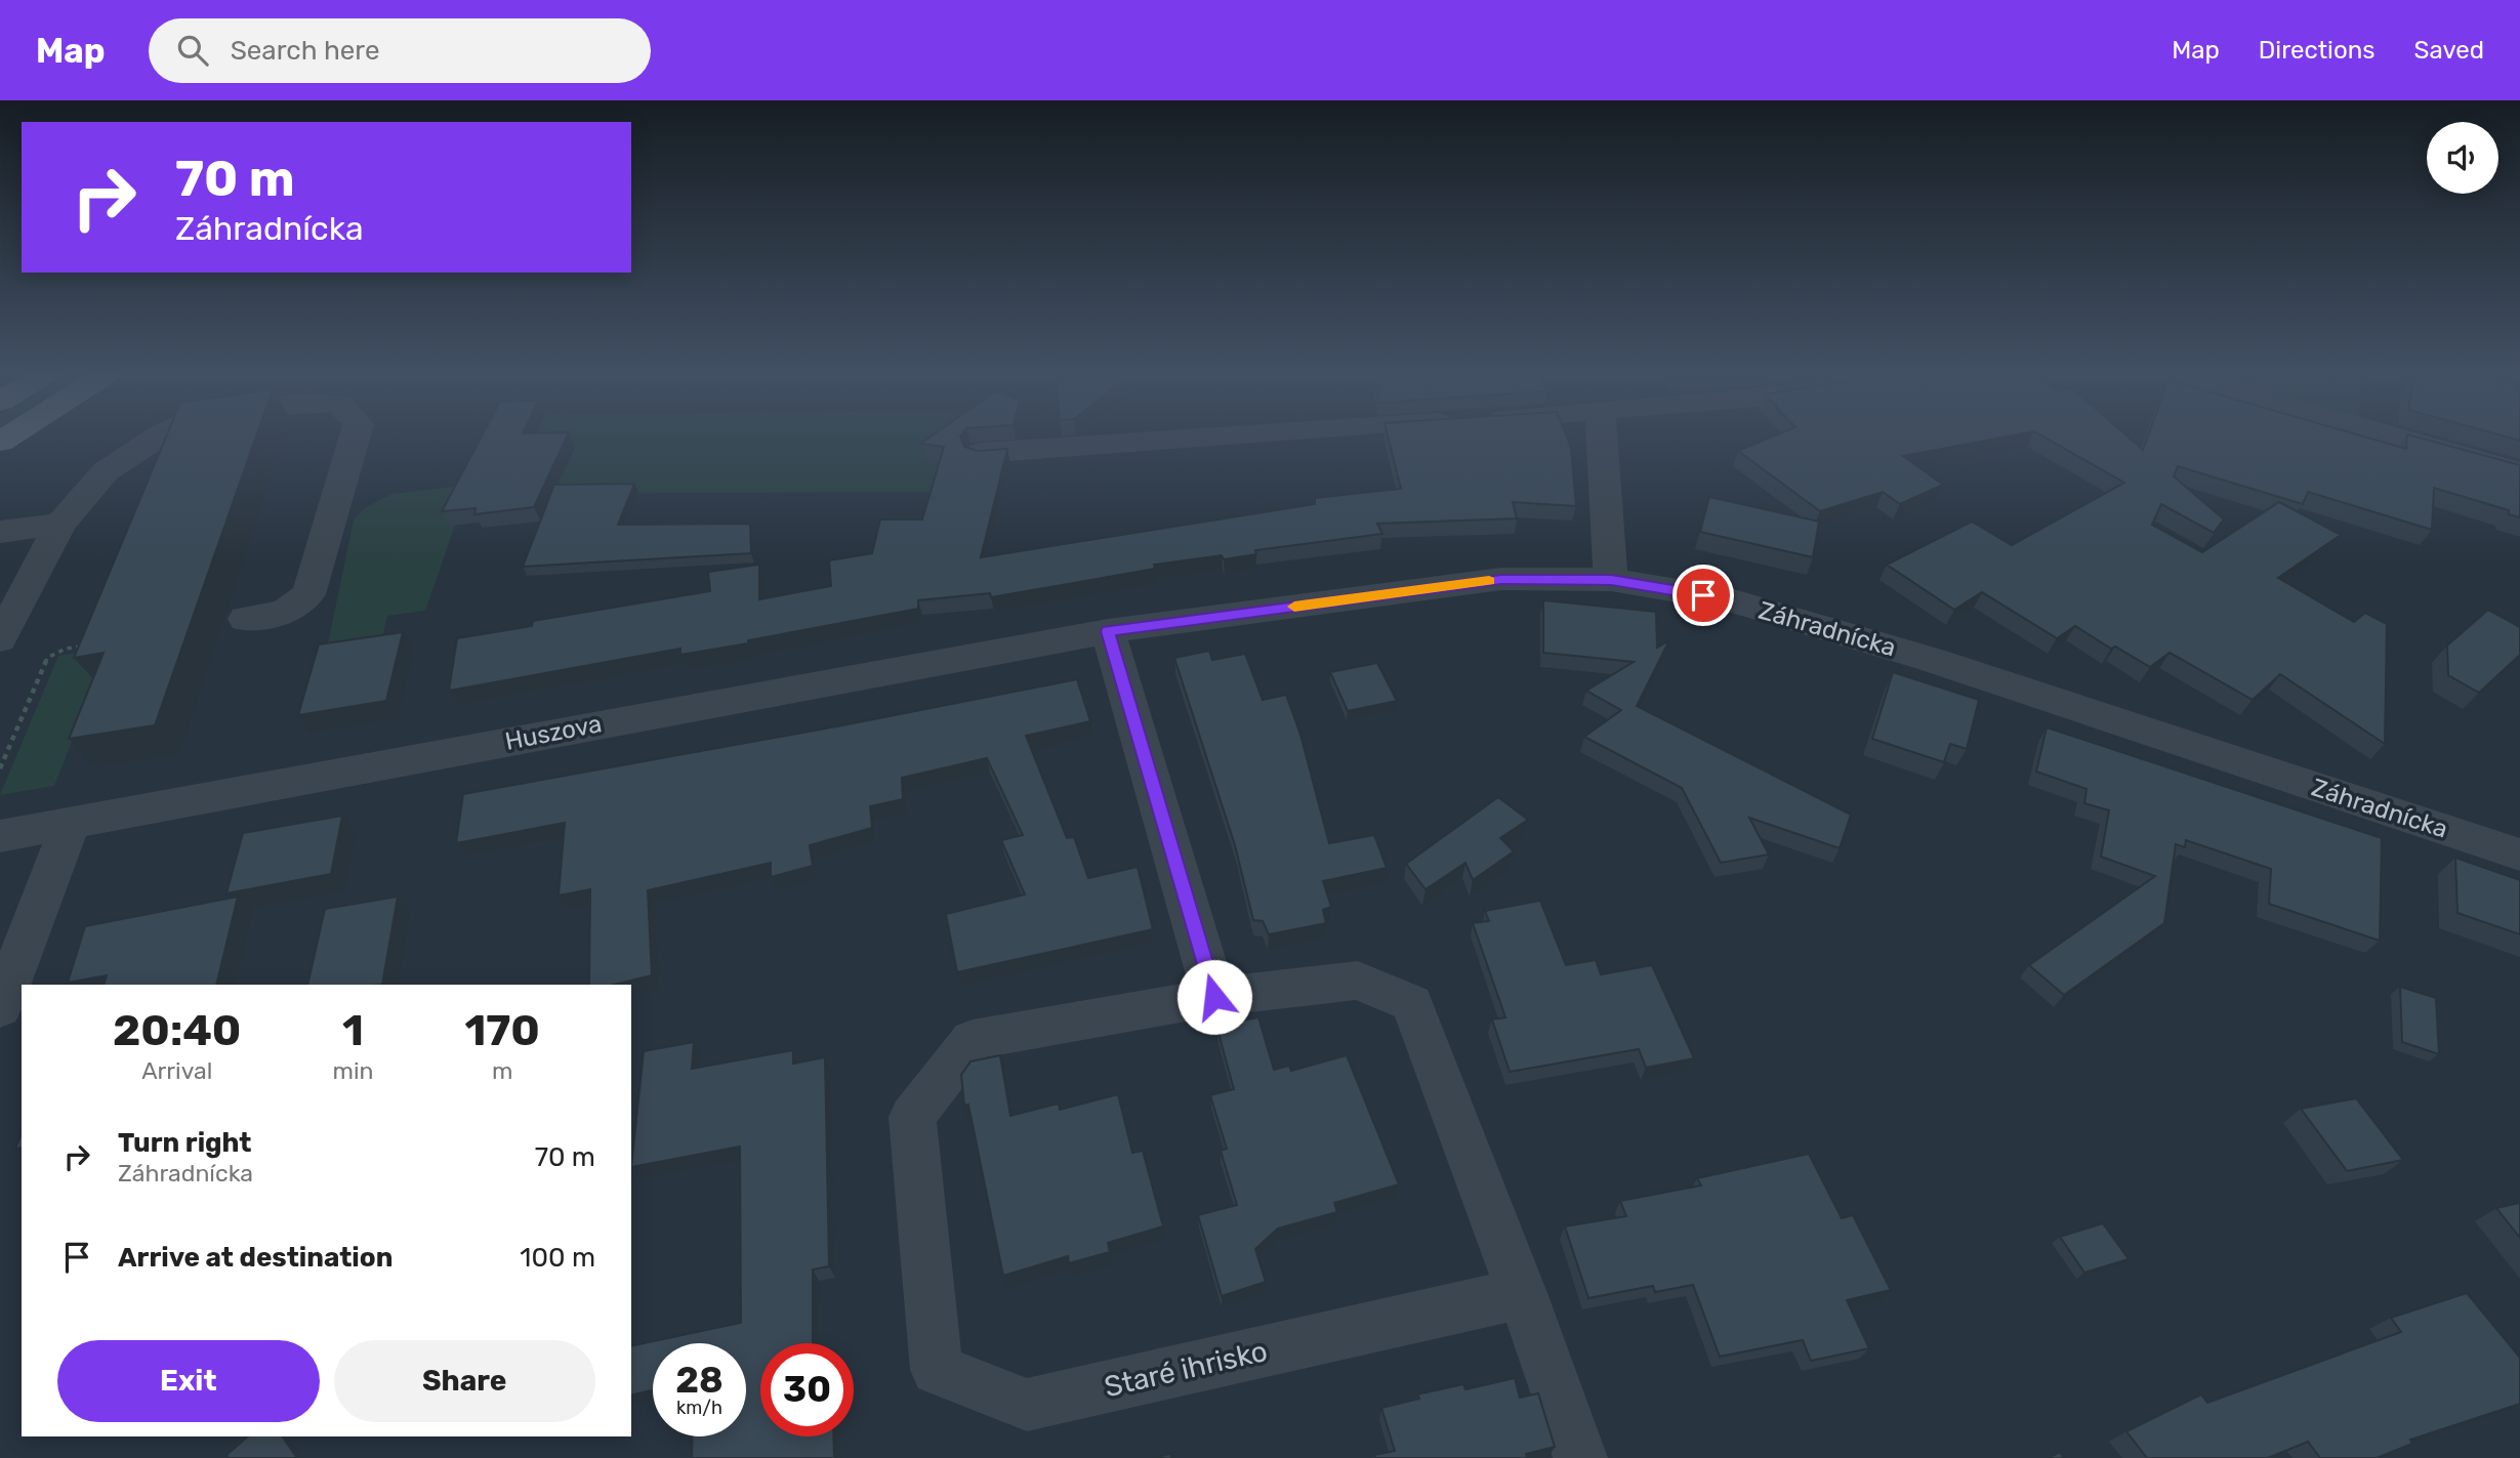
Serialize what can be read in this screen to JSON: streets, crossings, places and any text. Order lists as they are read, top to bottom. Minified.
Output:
{"streets":{"street":["Záhradnícka","Huszova","Staré ihrisko"]},"crossings":[["Záhradnícka","Huszova"]],"page":{"header":"Map","search":"Search here","nav":["Map","Directions","Saved"],"turn":["70 m","Záhradnícka"],"eta":["20:40","Arrival","1","min","170","m"],"list":[{"name":"Turn right","note":"Záhradnícka","value":"70 m"},{"name":"Arrive at destination","value":"100 m"}],"buttons":["Exit","Share"],"speed":"28 km/h","limit":"30"}}
